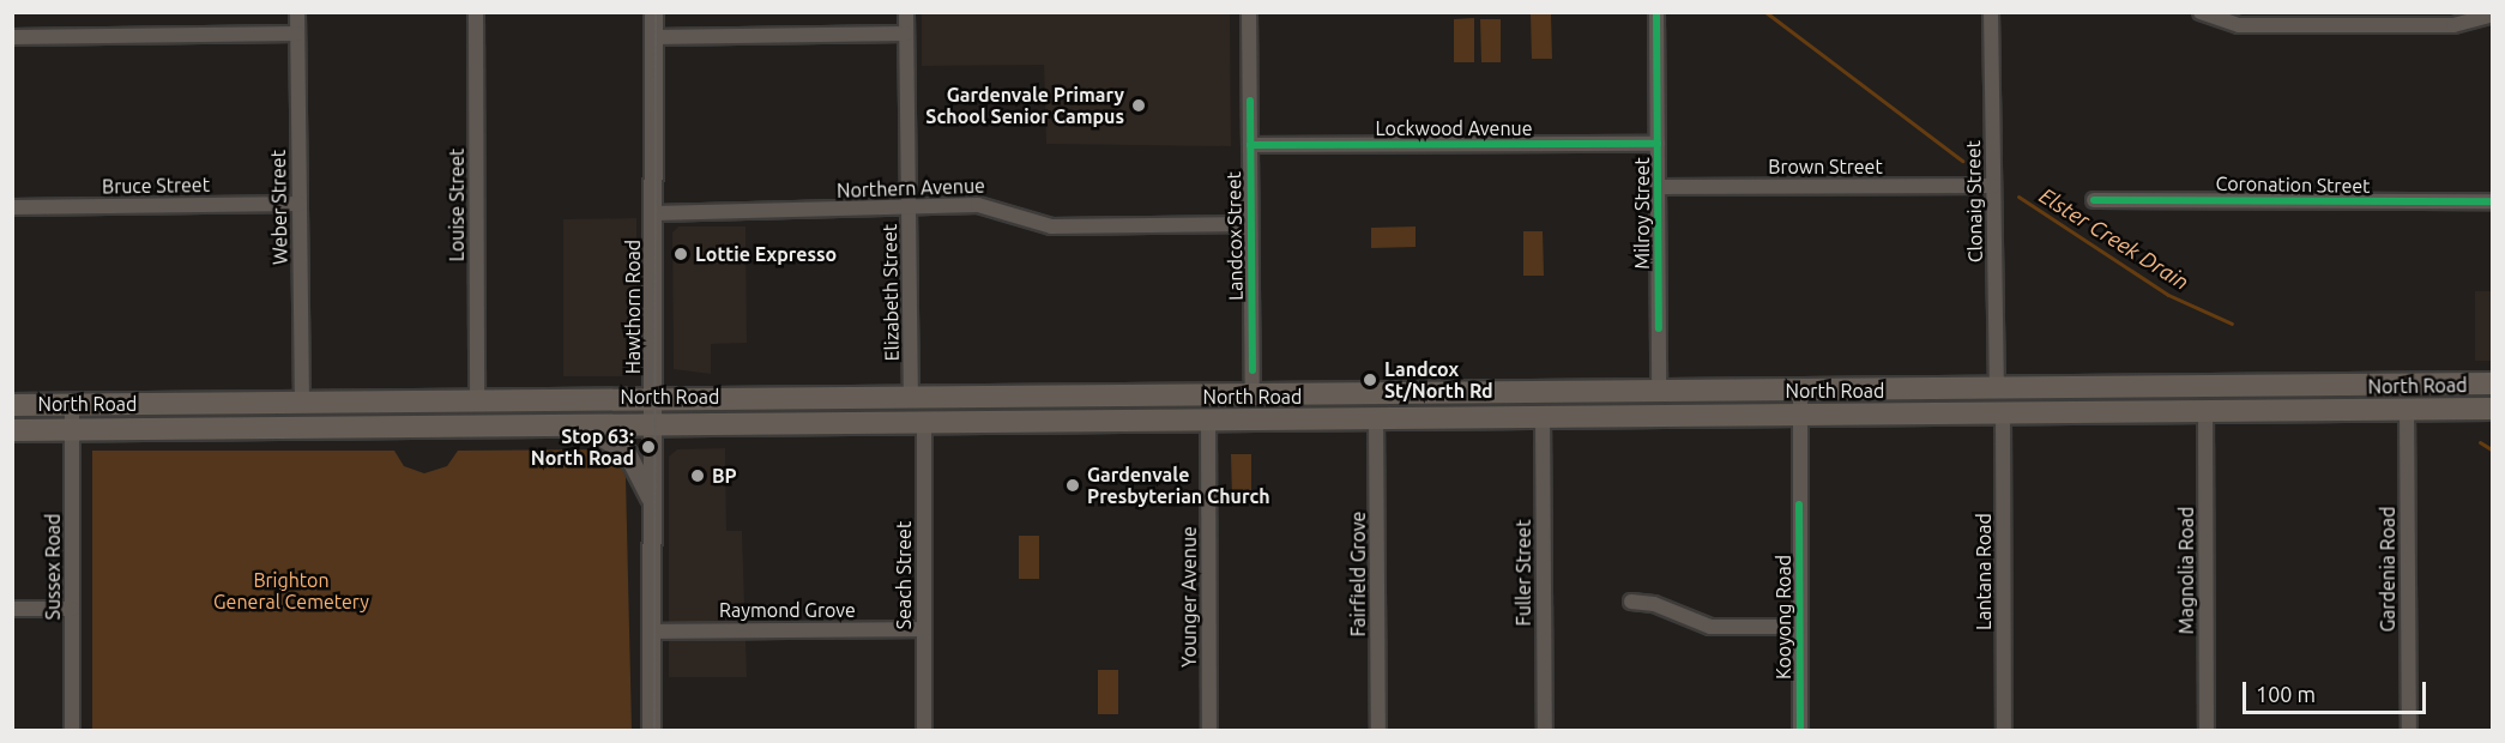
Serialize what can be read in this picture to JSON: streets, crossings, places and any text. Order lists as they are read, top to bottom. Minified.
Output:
{"streets":{"highway":["North Road"],"main road":["Hawthorn Road"],"street":["Lockwood Avenue","Brown Street","Coronation Street","Bruce Street","Northern Avenue","Clonaig Street","Louise Street","Weber Street","Milroy Street","Landcox Street","Elizabeth Street","Sussex Road","Gardenia Road","Magnolia Road","Lantana Road","Fuller Street","Fairfield Grove","Seach Street","Younger Avenue","Raymond Grove","Kooyong Road"]},"crossings":[["Lockwood Avenue","Milroy Street"],["Lockwood Avenue","Landcox Street"],["Brown Street","Clonaig Street"],["Brown Street","Milroy Street"],["Bruce Street","Weber Street"],["Northern Avenue","Landcox Street"],["Northern Avenue","Elizabeth Street"],["Northern Avenue","Hawthorn Road"],["Clonaig Street","North Road"],["Louise Street","North Road"],["Weber Street","North Road"],["Milroy Street","North Road"],["Landcox Street","North Road"],["Elizabeth Street","North Road"],["Hawthorn Road","North Road"],["Hawthorn Road","Raymond Grove"],["North Road","Sussex Road"],["North Road","Gardenia Road"],["North Road","Magnolia Road"],["North Road","Lantana Road"],["North Road","Fuller Street"],["North Road","Fairfield Grove"],["North Road","Seach Street"],["North Road","Younger Avenue"],["North Road","Kooyong Road"],["Seach Street","Raymond Grove"]],"water":["Elster Creek Drain"],"parks":["Brighton General Cemetery"],"places":["Gardenvale Primary School Senior Campus","Lottie Expresso","Landcox St/North Rd","Stop 63: North Road","BP","Gardenvale Presbyterian Church"],"scale_bar":"100 m"}
